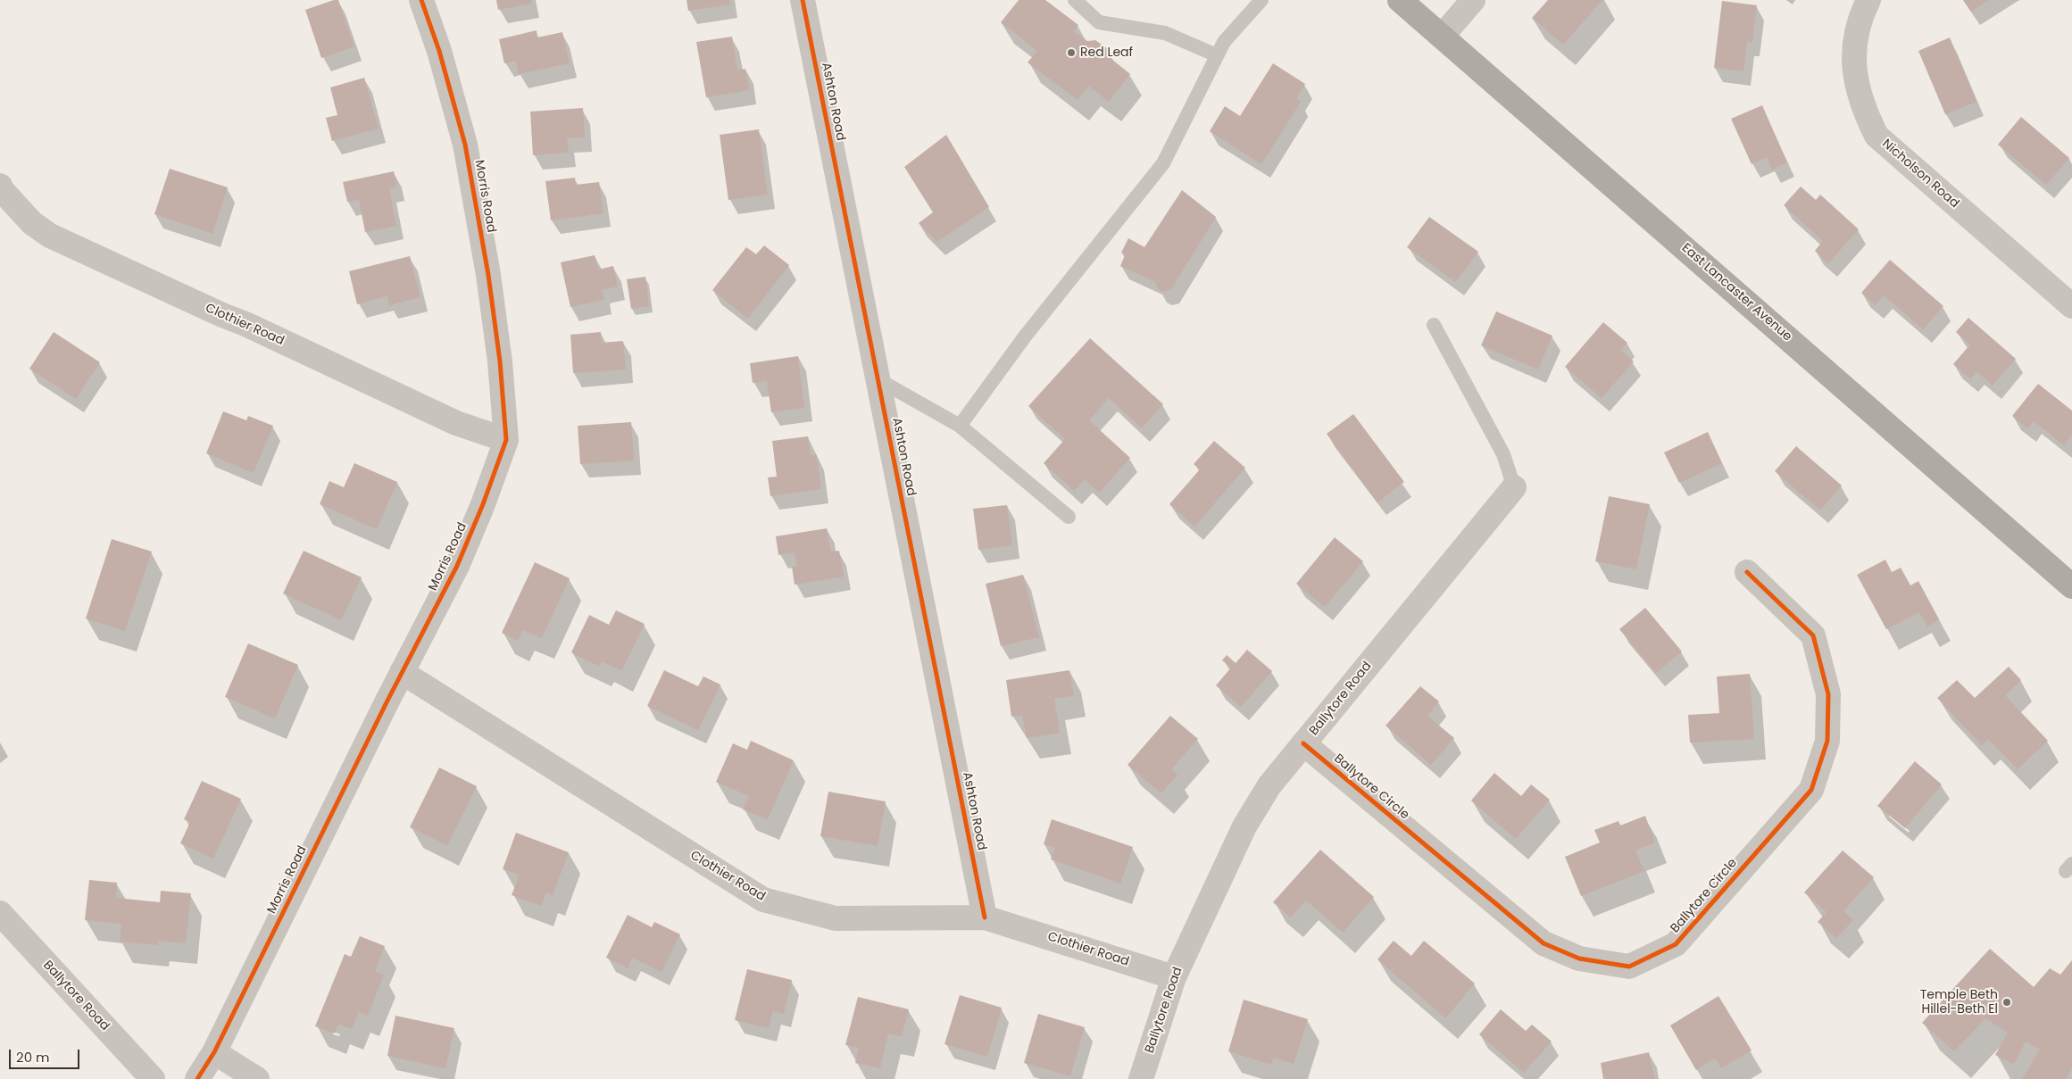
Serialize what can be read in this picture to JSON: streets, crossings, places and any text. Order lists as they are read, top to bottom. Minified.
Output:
{"streets":{"highway":["East Lancaster Avenue"],"street":["Ashton Road","Nicholson Road","Morris Road","Clothier Road","Ballytore Road","Ballytore Circle"]},"crossings":[["Ashton Road","Clothier Road"],["Morris Road","Clothier Road"],["Clothier Road","Ballytore Road"],["Ballytore Road","Ballytore Circle"]],"places":["Red Leaf","Temple Beth Hillel-Beth El"],"scale_bar":"20 m"}
